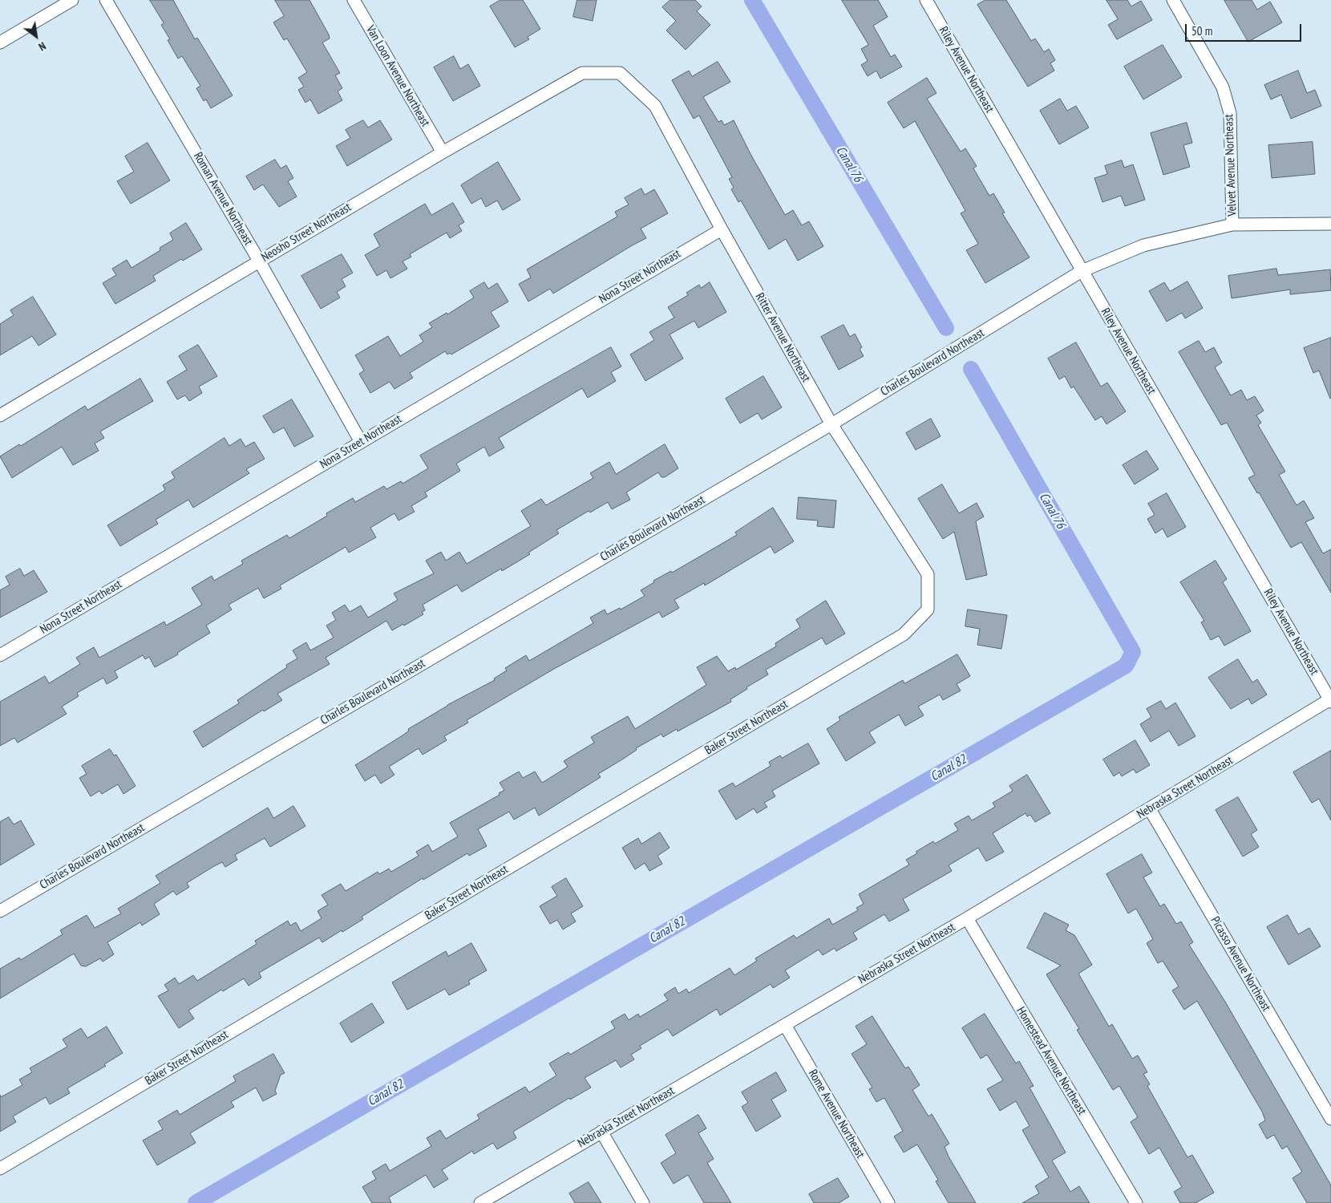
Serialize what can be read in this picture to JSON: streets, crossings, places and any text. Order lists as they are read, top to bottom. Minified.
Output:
{"streets":{"street":["Riley Avenue Northeast","Van Loon Avenue Northeast","Velvet Avenue Northeast","Roman Avenue Northeast","Neosho Street Northeast","Nona Street Northeast","Ritter Avenue Northeast","Charles Boulevard Northeast","Baker Street Northeast","Nebraska Street Northeast","Picasso Avenue Northeast","Homestead Avenue Northeast","Rome Avenue Northeast"]},"crossings":[["Riley Avenue Northeast","Charles Boulevard Northeast"],["Riley Avenue Northeast","Nebraska Street Northeast"],["Van Loon Avenue Northeast","Neosho Street Northeast"],["Velvet Avenue Northeast","Charles Boulevard Northeast"],["Roman Avenue Northeast","Neosho Street Northeast"],["Roman Avenue Northeast","Nona Street Northeast"],["Neosho Street Northeast","Ritter Avenue Northeast"],["Nona Street Northeast","Ritter Avenue Northeast"],["Ritter Avenue Northeast","Charles Boulevard Northeast"],["Ritter Avenue Northeast","Baker Street Northeast"],["Nebraska Street Northeast","Picasso Avenue Northeast"],["Nebraska Street Northeast","Homestead Avenue Northeast"],["Nebraska Street Northeast","Rome Avenue Northeast"]],"water":["Canal 76","Canal 82"],"scale_bar":"50 m","north":"bottom right"}
